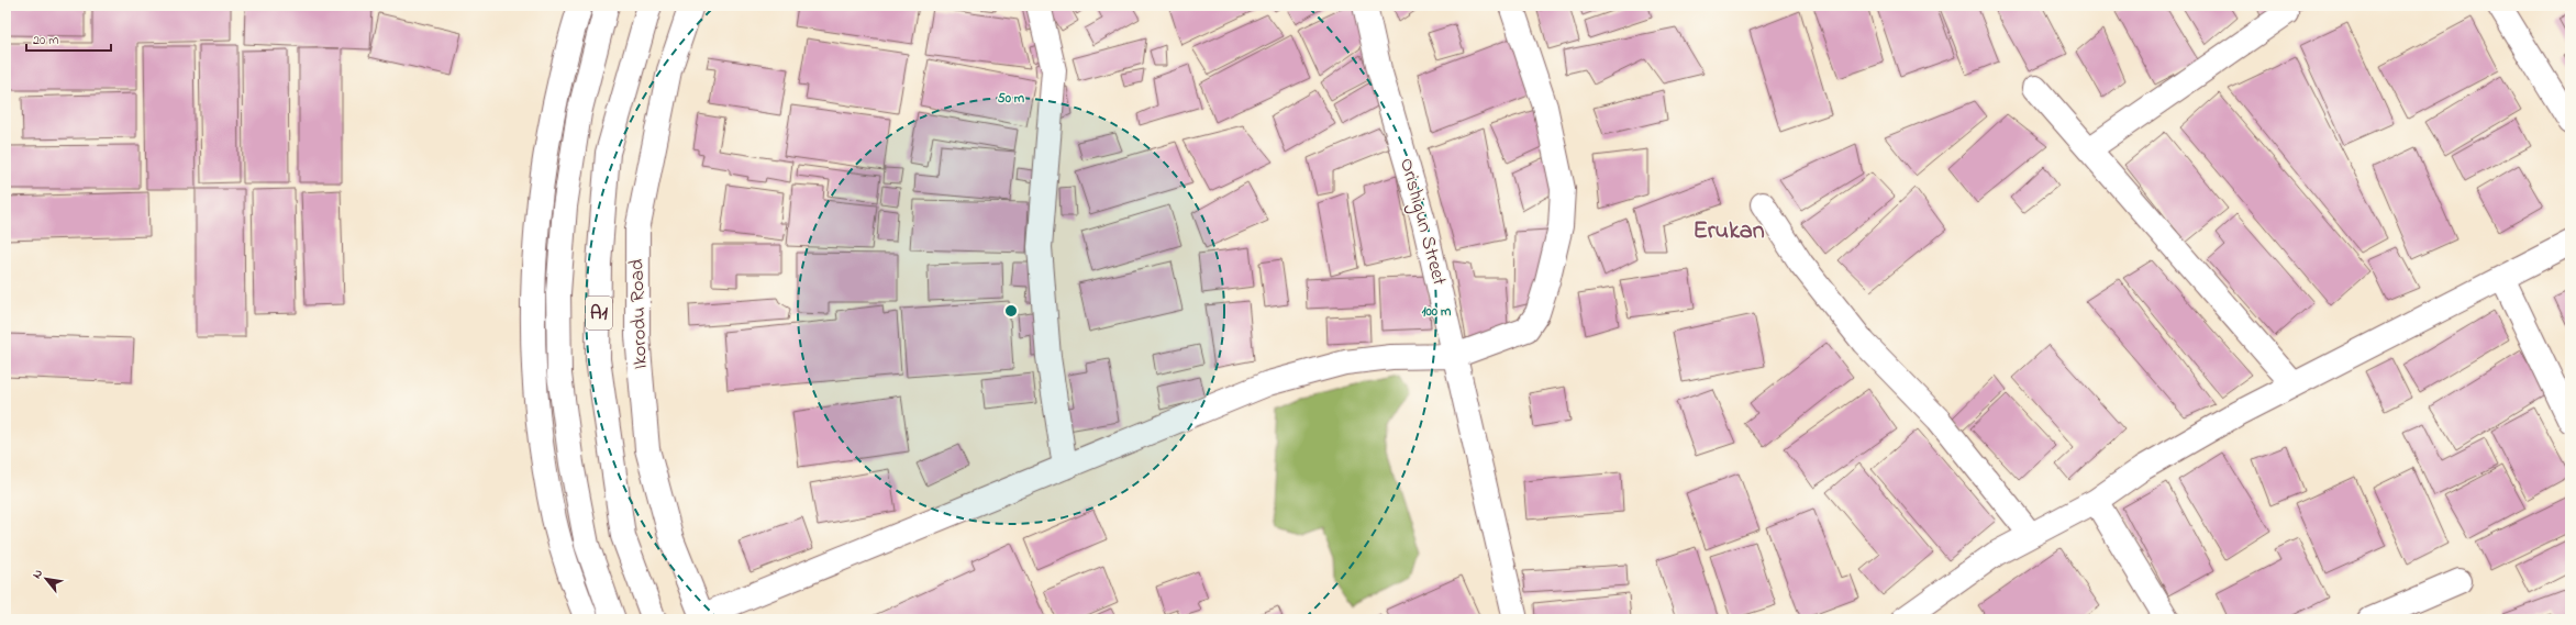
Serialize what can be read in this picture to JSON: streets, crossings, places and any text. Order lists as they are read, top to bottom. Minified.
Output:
{"streets":{"main road":["Orishigun Street","A1","Ikorodu Road"]},"districts":["Erukan"],"scale_bar":"20 m","north":"top left","rings":["50 m","100 m"]}
